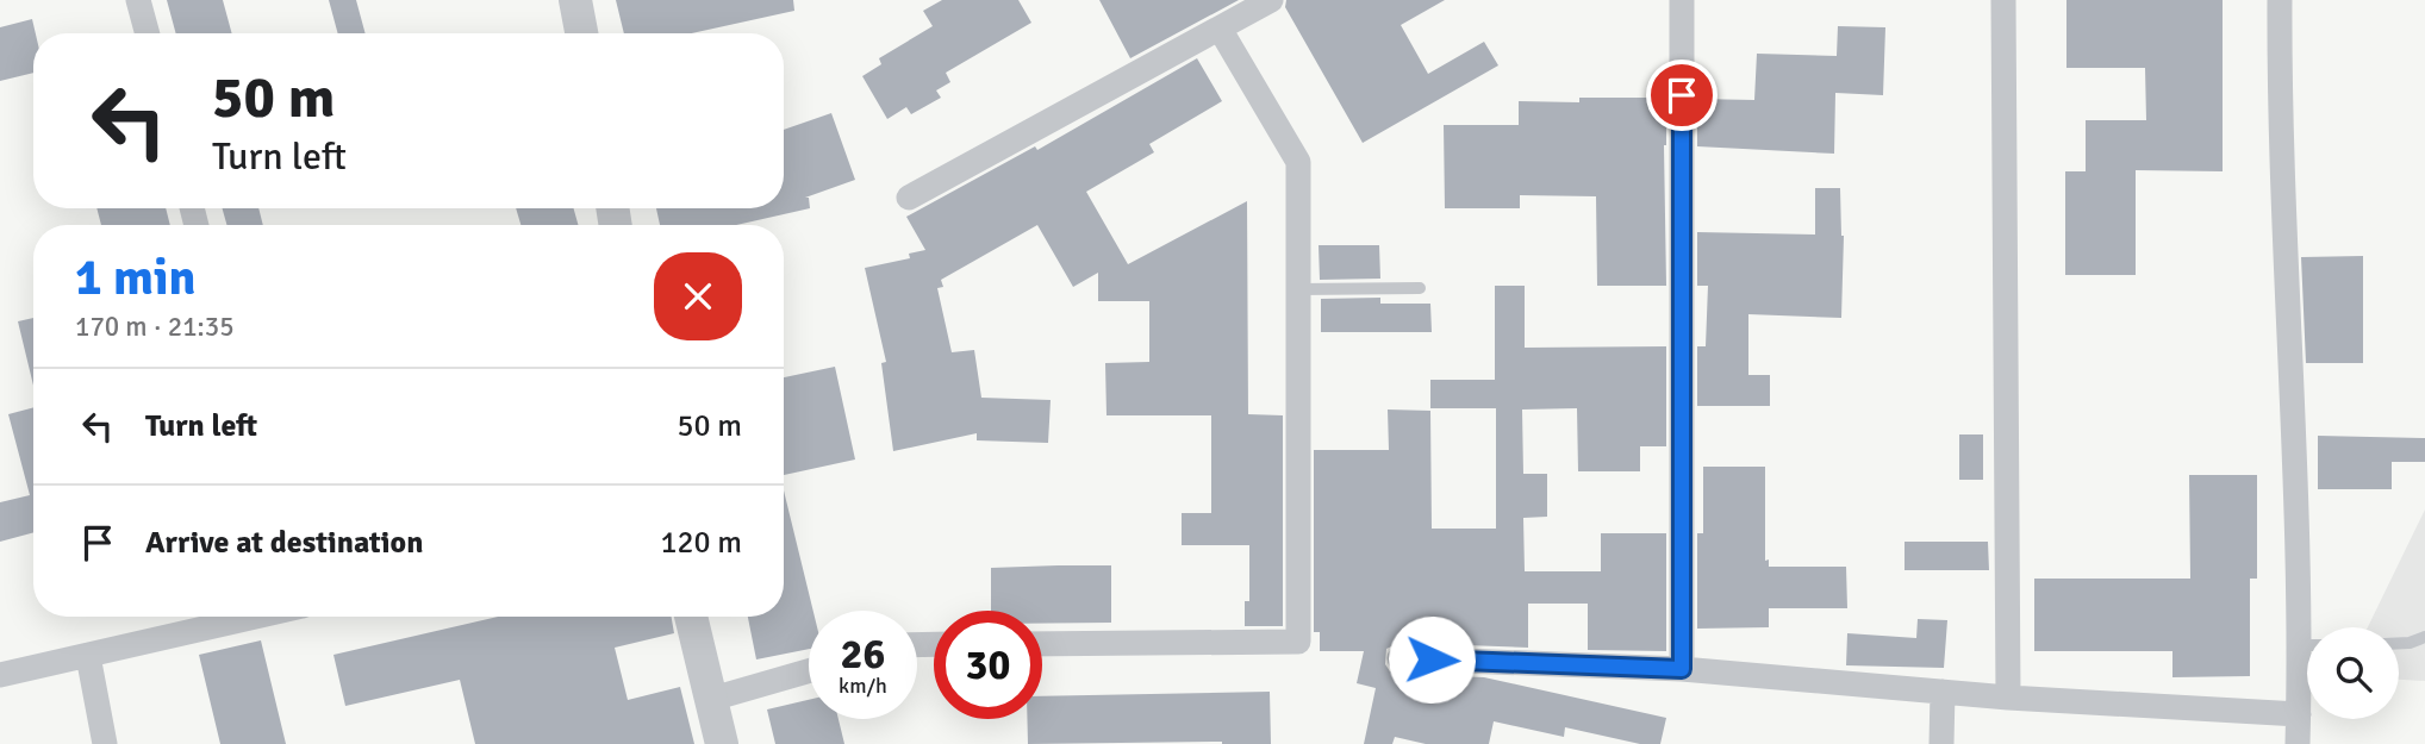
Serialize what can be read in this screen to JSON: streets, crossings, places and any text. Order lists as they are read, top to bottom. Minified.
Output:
{"page":{"turn":["50 m","Turn left"],"heading":["1 min","170 m · 21:35"],"list":[{"name":"Turn left","value":"50 m"},{"name":"Arrive at destination","value":"120 m"}],"speed":"26 km/h","limit":"30"}}
